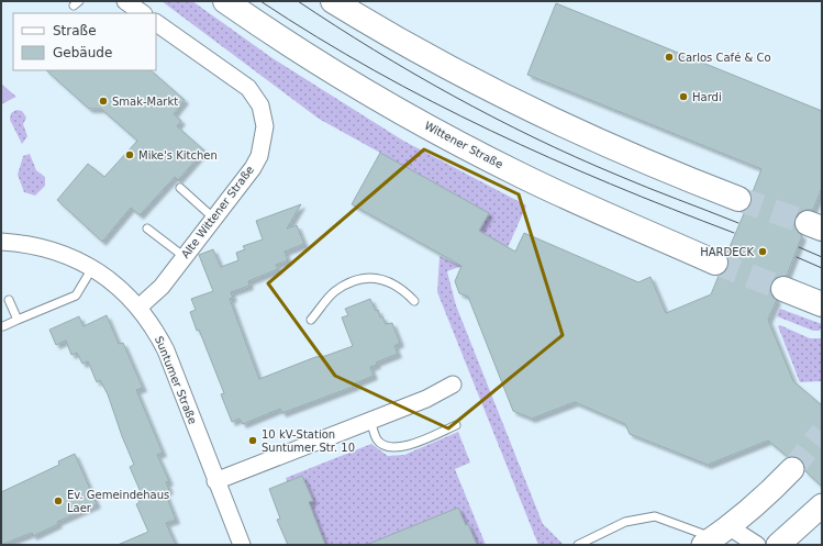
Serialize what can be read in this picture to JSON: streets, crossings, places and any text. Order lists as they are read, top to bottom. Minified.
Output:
{"streets":{"main road":["Wittener Straße"],"street":["Alte Wittener Straße","Suntumer Straße"]},"crossings":[["Alte Wittener Straße","Suntumer Straße"]],"places":["Carlos Café & Co","Hardi","Smak-Markt","Mike's Kitchen","HARDECK","10 kV-Station Suntumer Str. 10","Ev. Gemeindehaus Laer"],"legend":["Straße","Gebäude"]}
